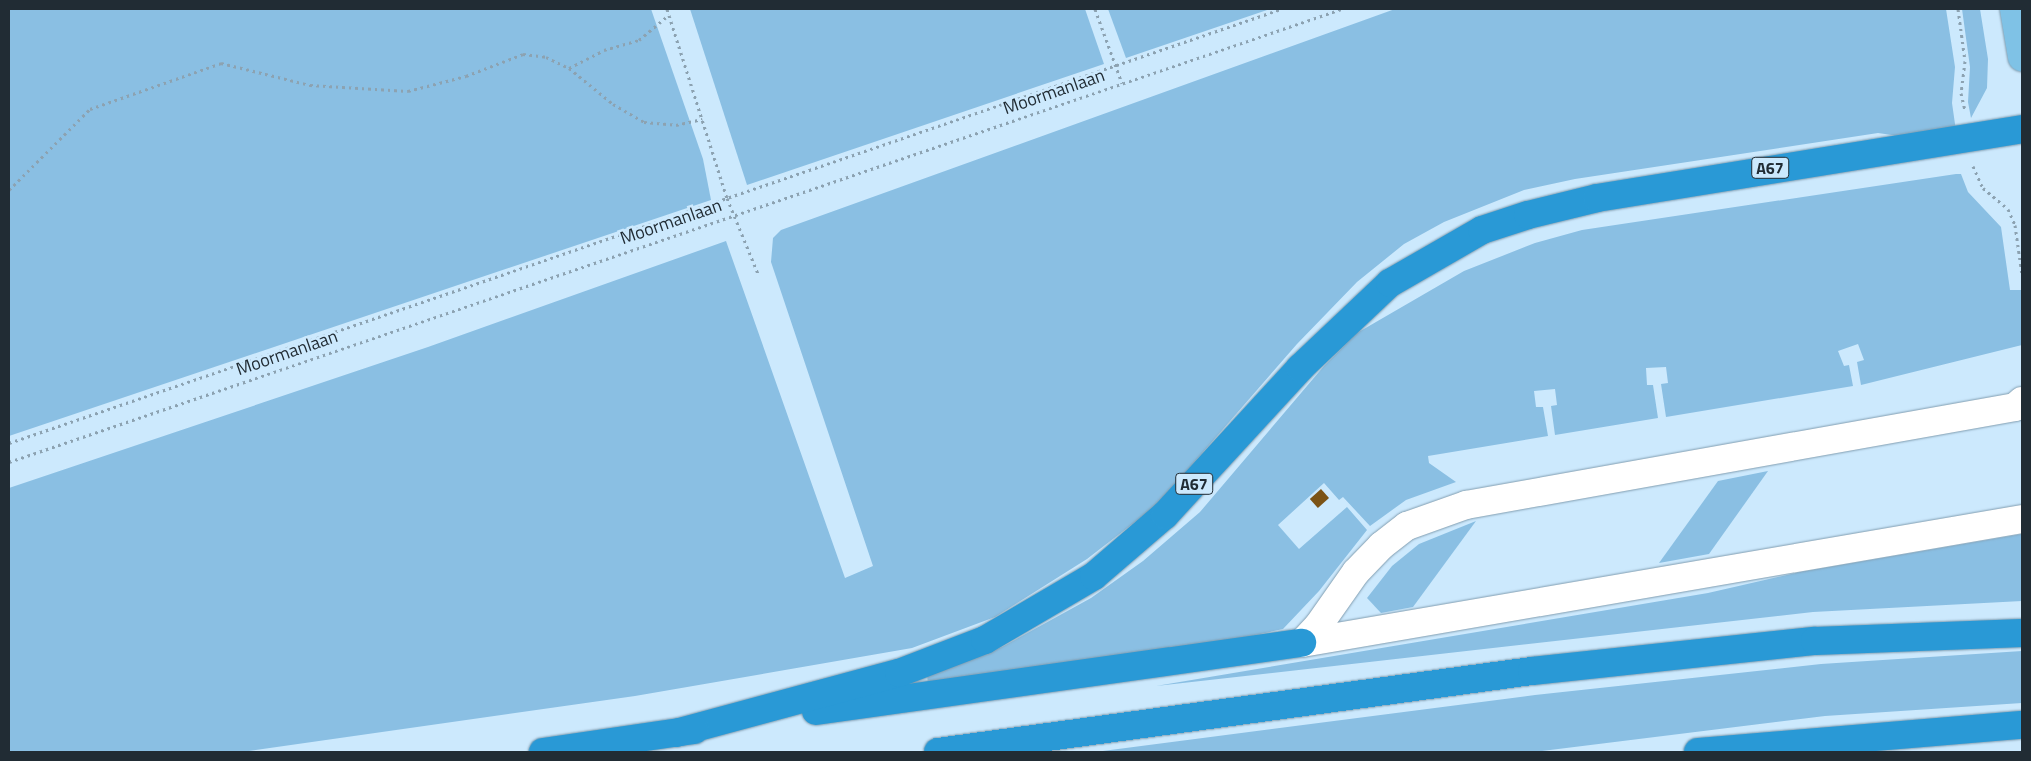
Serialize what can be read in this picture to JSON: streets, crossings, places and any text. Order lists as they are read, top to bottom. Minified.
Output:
{"streets":{"highway":["A67"],"path":["Moormanlaan"]}}
